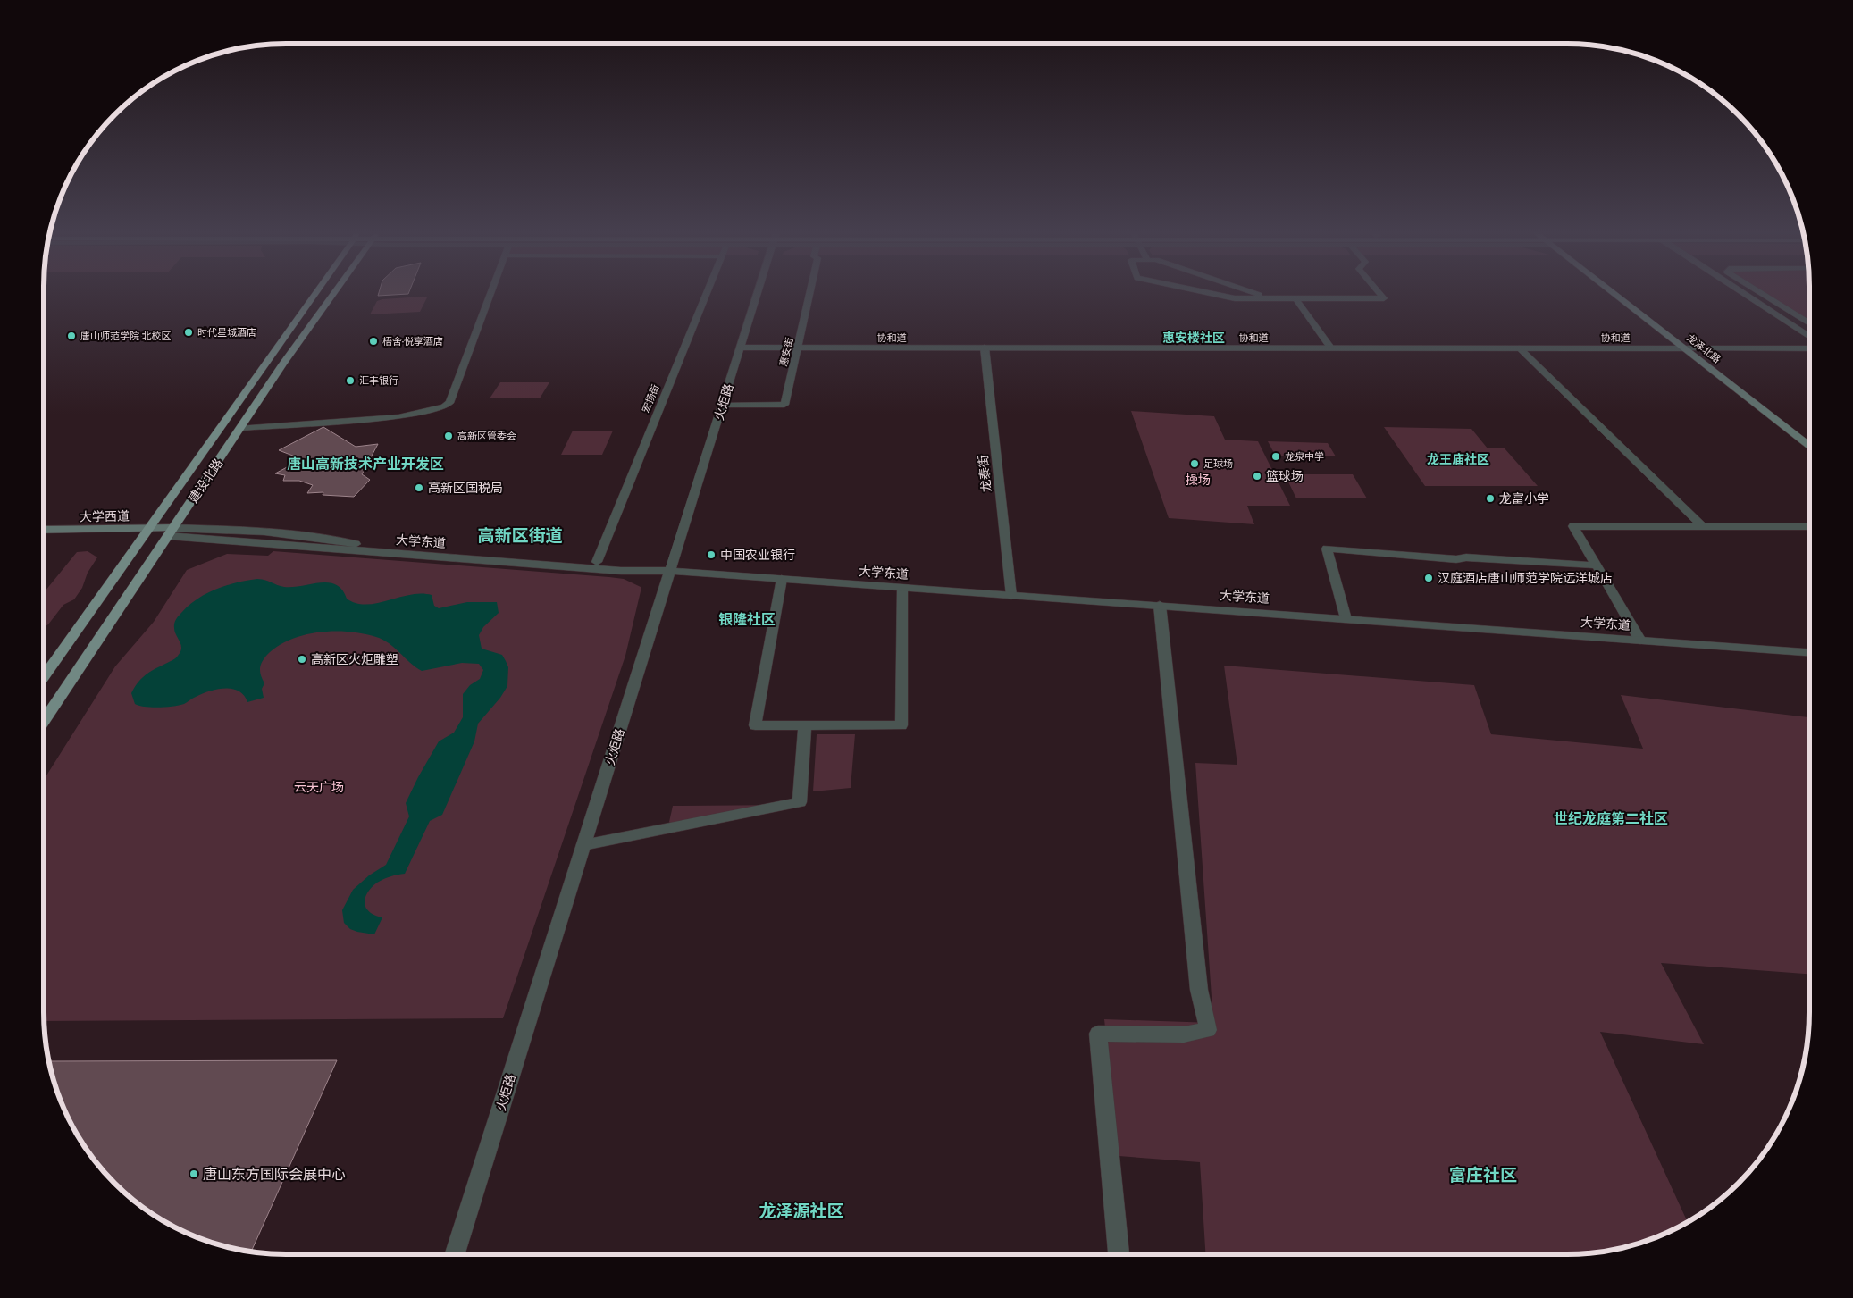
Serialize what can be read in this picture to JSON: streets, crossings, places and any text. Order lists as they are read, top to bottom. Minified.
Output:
{"streets":{"main road":["龙泽北路","建设北路","大学西道"],"street":["协和道","惠安街","宏扬街","火炬路","龙泰街","大学东道"]},"crossings":[["协和道","龙泽北路"],["协和道","惠安街"],["协和道","火炬路"],["协和道","龙泰街"],["惠安街","火炬路"],["宏扬街","大学东道"],["火炬路","大学东道"],["龙泰街","大学东道"],["建设北路","大学西道"],["建设北路","大学东道"],["大学西道","大学东道"]],"districts":["惠安楼社区","龙王庙社区","唐山高新技术产业开发区","高新区街道","银隆社区","世纪龙庭第二社区","富庄社区","龙泽源社区"],"parks":["操场","云天广场"],"places":["时代星城酒店","唐山师范学院 北校区","梧舍·悦享酒店","汇丰银行","高新区管委会","龙泉中学","足球场","篮球场","高新区国税局","龙富小学","中国农业银行","汉庭酒店唐山师范学院远洋城店","高新区火炬雕塑","唐山东方国际会展中心"]}
